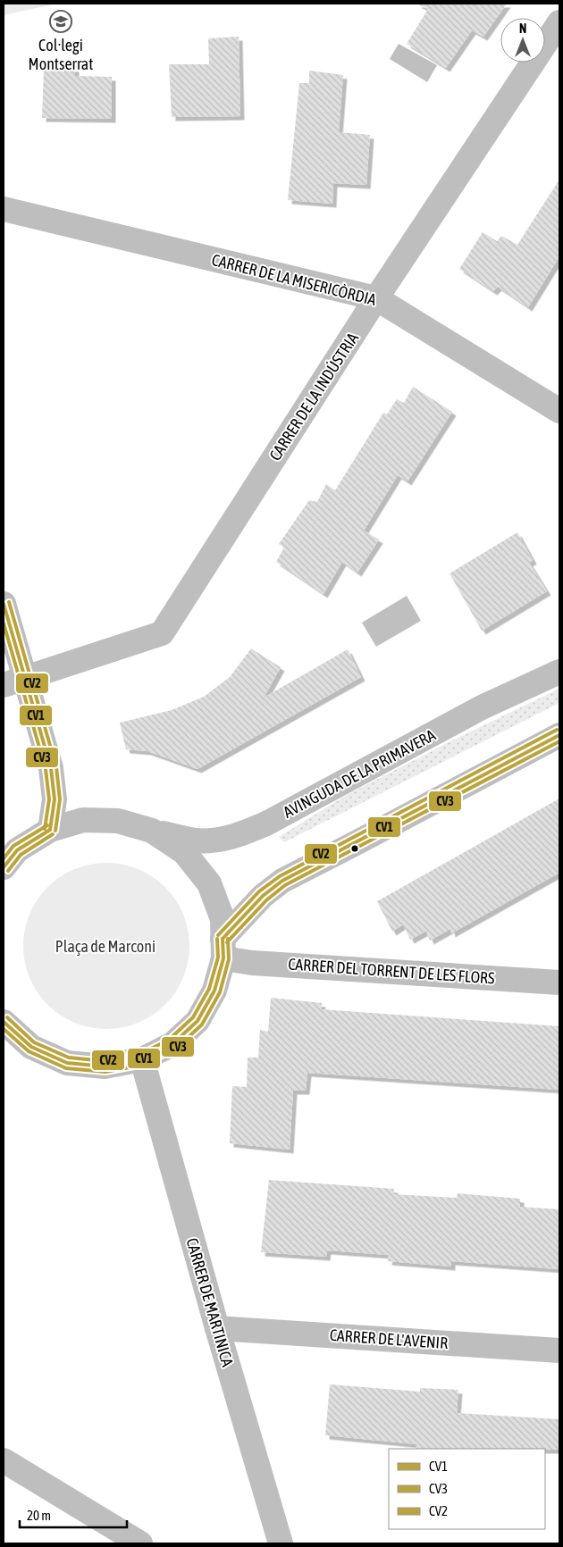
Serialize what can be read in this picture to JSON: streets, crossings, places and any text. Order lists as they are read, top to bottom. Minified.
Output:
{"streets":{"street":["CARRER DE LA MISERICÒRDIA","CARRER DE LA INDÚSTRIA","AVINGUDA DE LA PRIMAVERA","CARRER DEL TORRENT DE LES FLORS","CARRER DE MARTINICA","CARRER DE L'AVENIR"]},"crossings":[["CARRER DE LA MISERICÒRDIA","CARRER DE LA INDÚSTRIA"],["CARRER DE MARTINICA","CARRER DE L'AVENIR"]],"parks":["Plaça de Marconi"],"places":{"school or university":["Col·legi Montserrat"]},"lines":["transit line CV2","transit line CV1","transit line CV3"],"legend":["CV1","CV3","CV2"],"scale_bar":"20 m","north":"top"}
